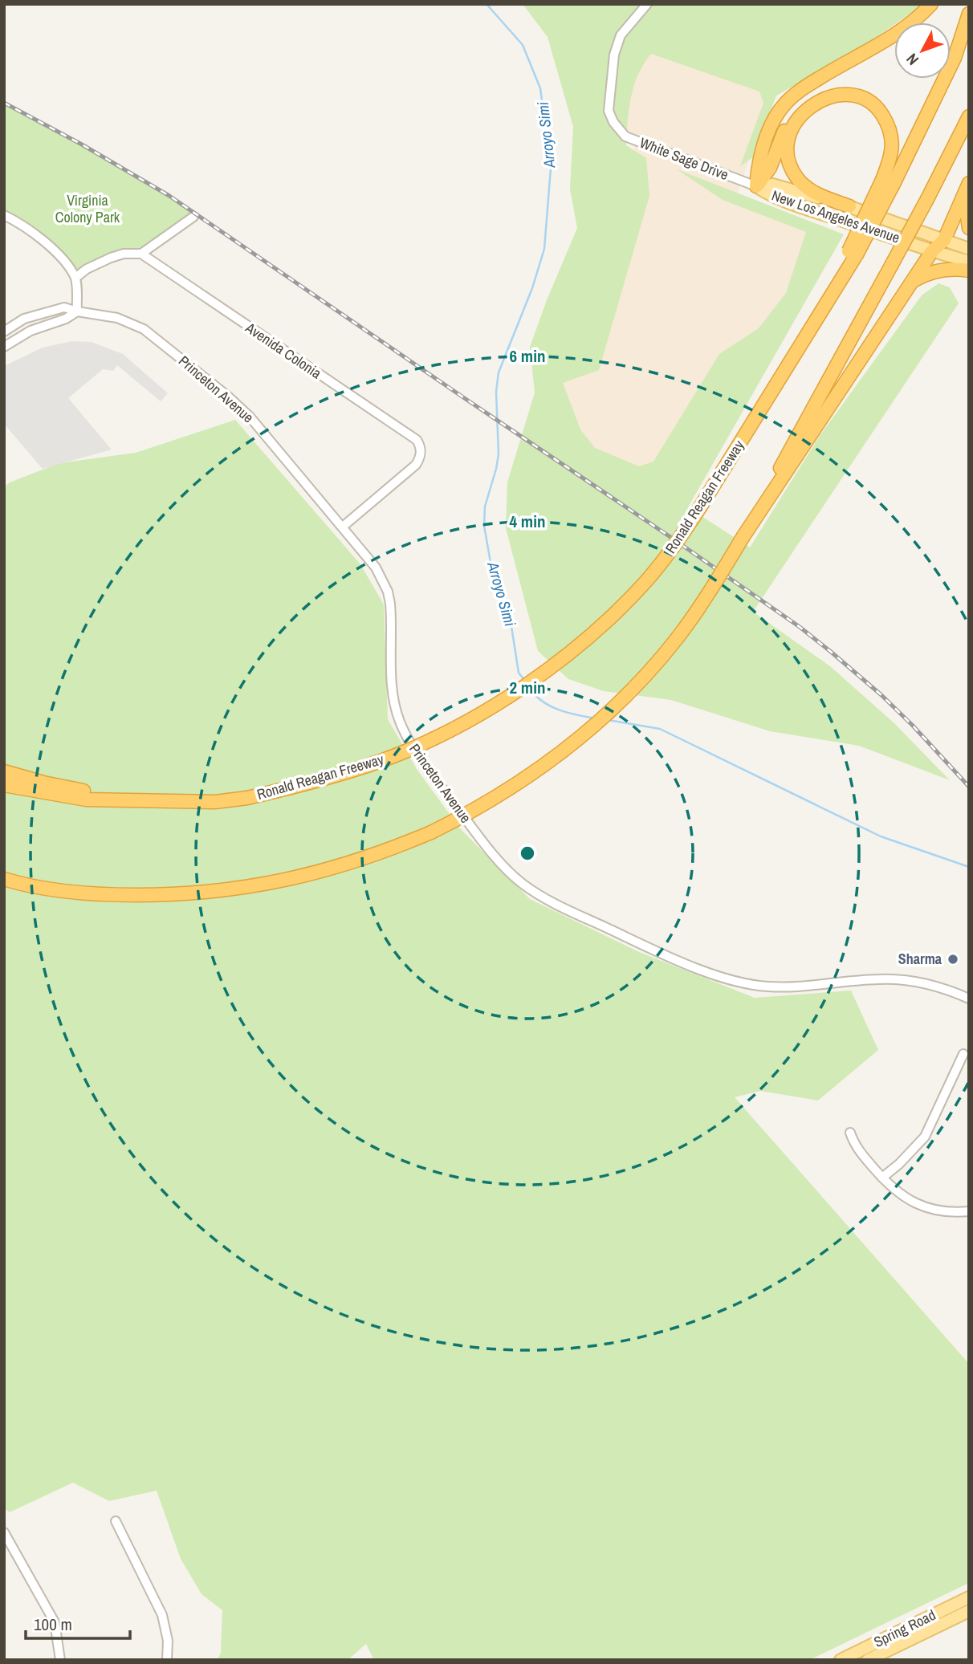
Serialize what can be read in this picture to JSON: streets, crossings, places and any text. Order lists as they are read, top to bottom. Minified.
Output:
{"streets":{"highway":["Ronald Reagan Freeway"],"main road":["New Los Angeles Avenue","Spring Road"],"street":["White Sage Drive","Avenida Colonia","Princeton Avenue"]},"crossings":[["White Sage Drive","New Los Angeles Avenue"],["Avenida Colonia","Princeton Avenue"]],"water":["Arroyo Simi"],"parks":["Virginia Colony Park"],"places":["Sharma"],"scale_bar":"100 m","north":"bottom left","rings":["6 min","4 min","2 min"]}
